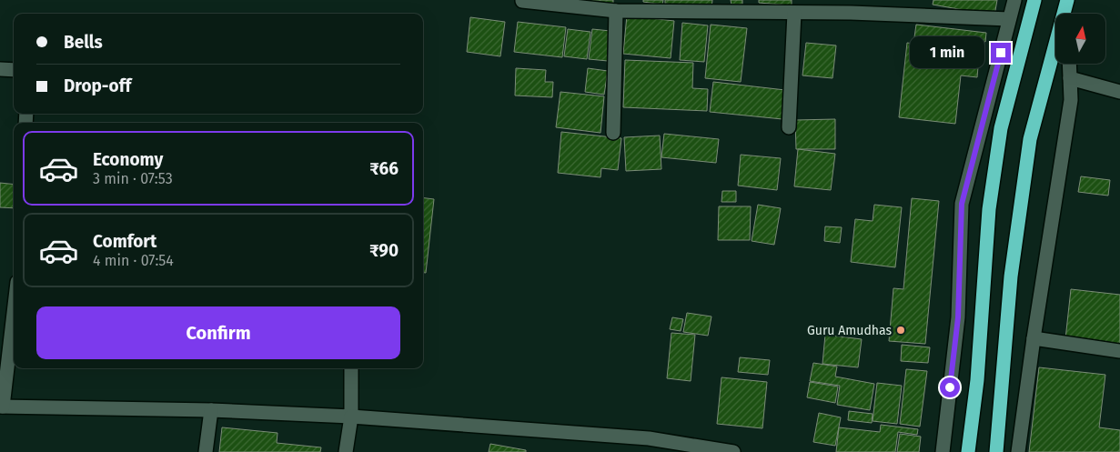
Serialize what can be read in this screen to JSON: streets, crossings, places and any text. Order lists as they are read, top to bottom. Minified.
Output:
{"places":["Guru Amudhas"],"north":"top","page":{"banner":["Bells","Drop-off"],"bubble":"1 min","list":[{"name":"Economy","note":"3 min · 07:53","value":"₹66"},{"name":"Comfort","note":"4 min · 07:54","value":"₹90"}],"buttons":"Confirm"}}
